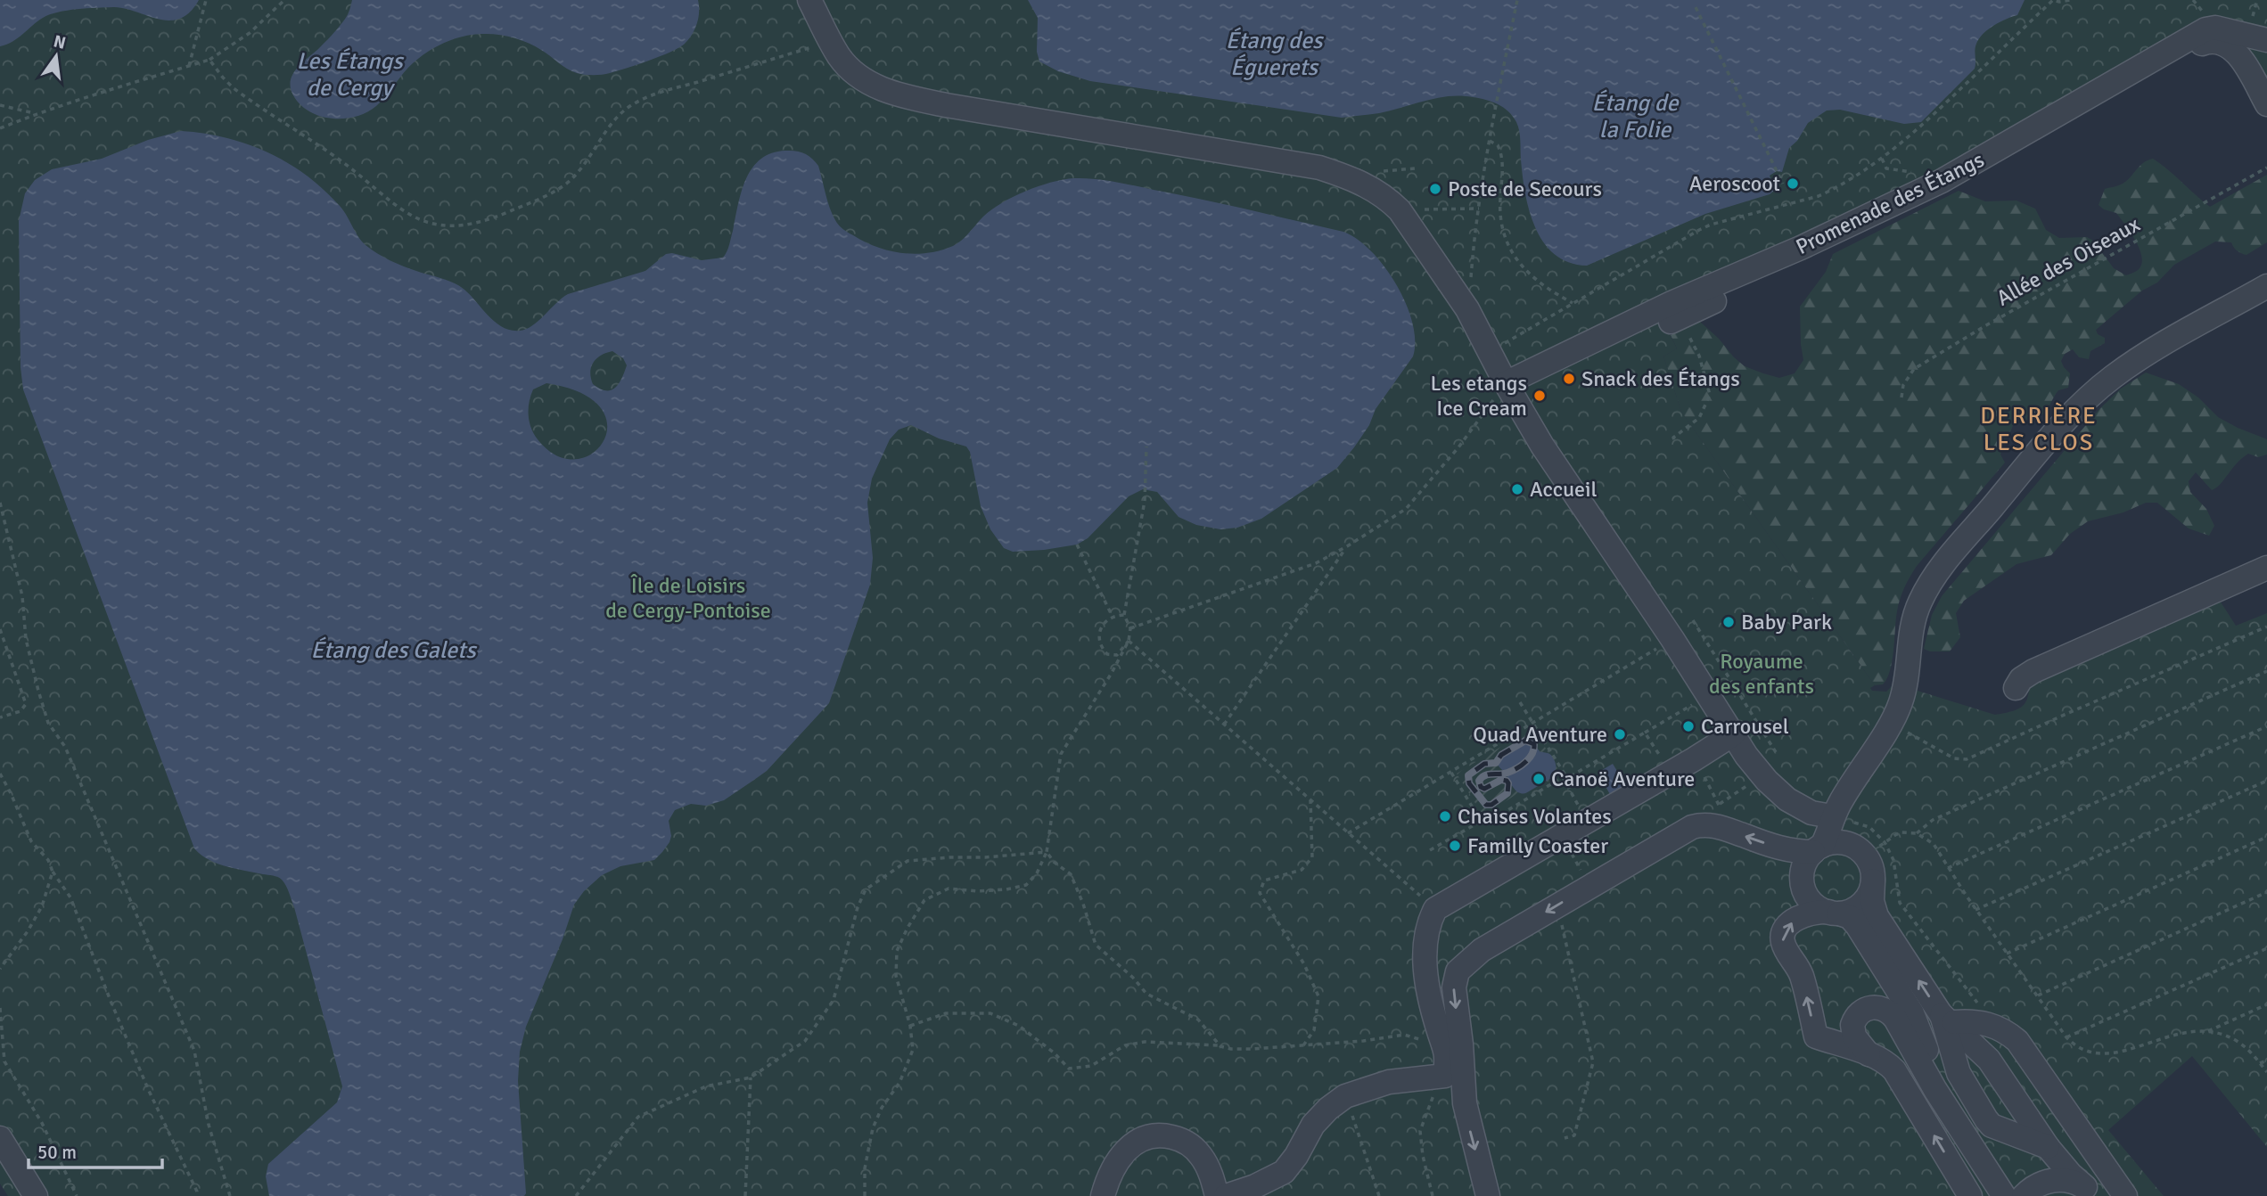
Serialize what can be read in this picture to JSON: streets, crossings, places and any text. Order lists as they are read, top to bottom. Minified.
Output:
{"streets":{"street":["Promenade des Étangs"],"path":["Allée des Oiseaux"]},"districts":["DERRIÈRE LES CLOS"],"water":["Étang des Éguerets","Les Étangs de Cergy","Étang de la Folie","Étang des Galets"],"parks":["Île de Loisirs de Cergy-Pontoise","Royaume des enfants"],"places":["Aeroscoot","Poste de Secours","Snack des Étangs","Les etangs Ice Cream","Accueil","Baby Park","Carrousel","Quad Aventure","Canoë Aventure","Chaises Volantes","Familly Coaster"],"scale_bar":"50 m","north":"top"}
